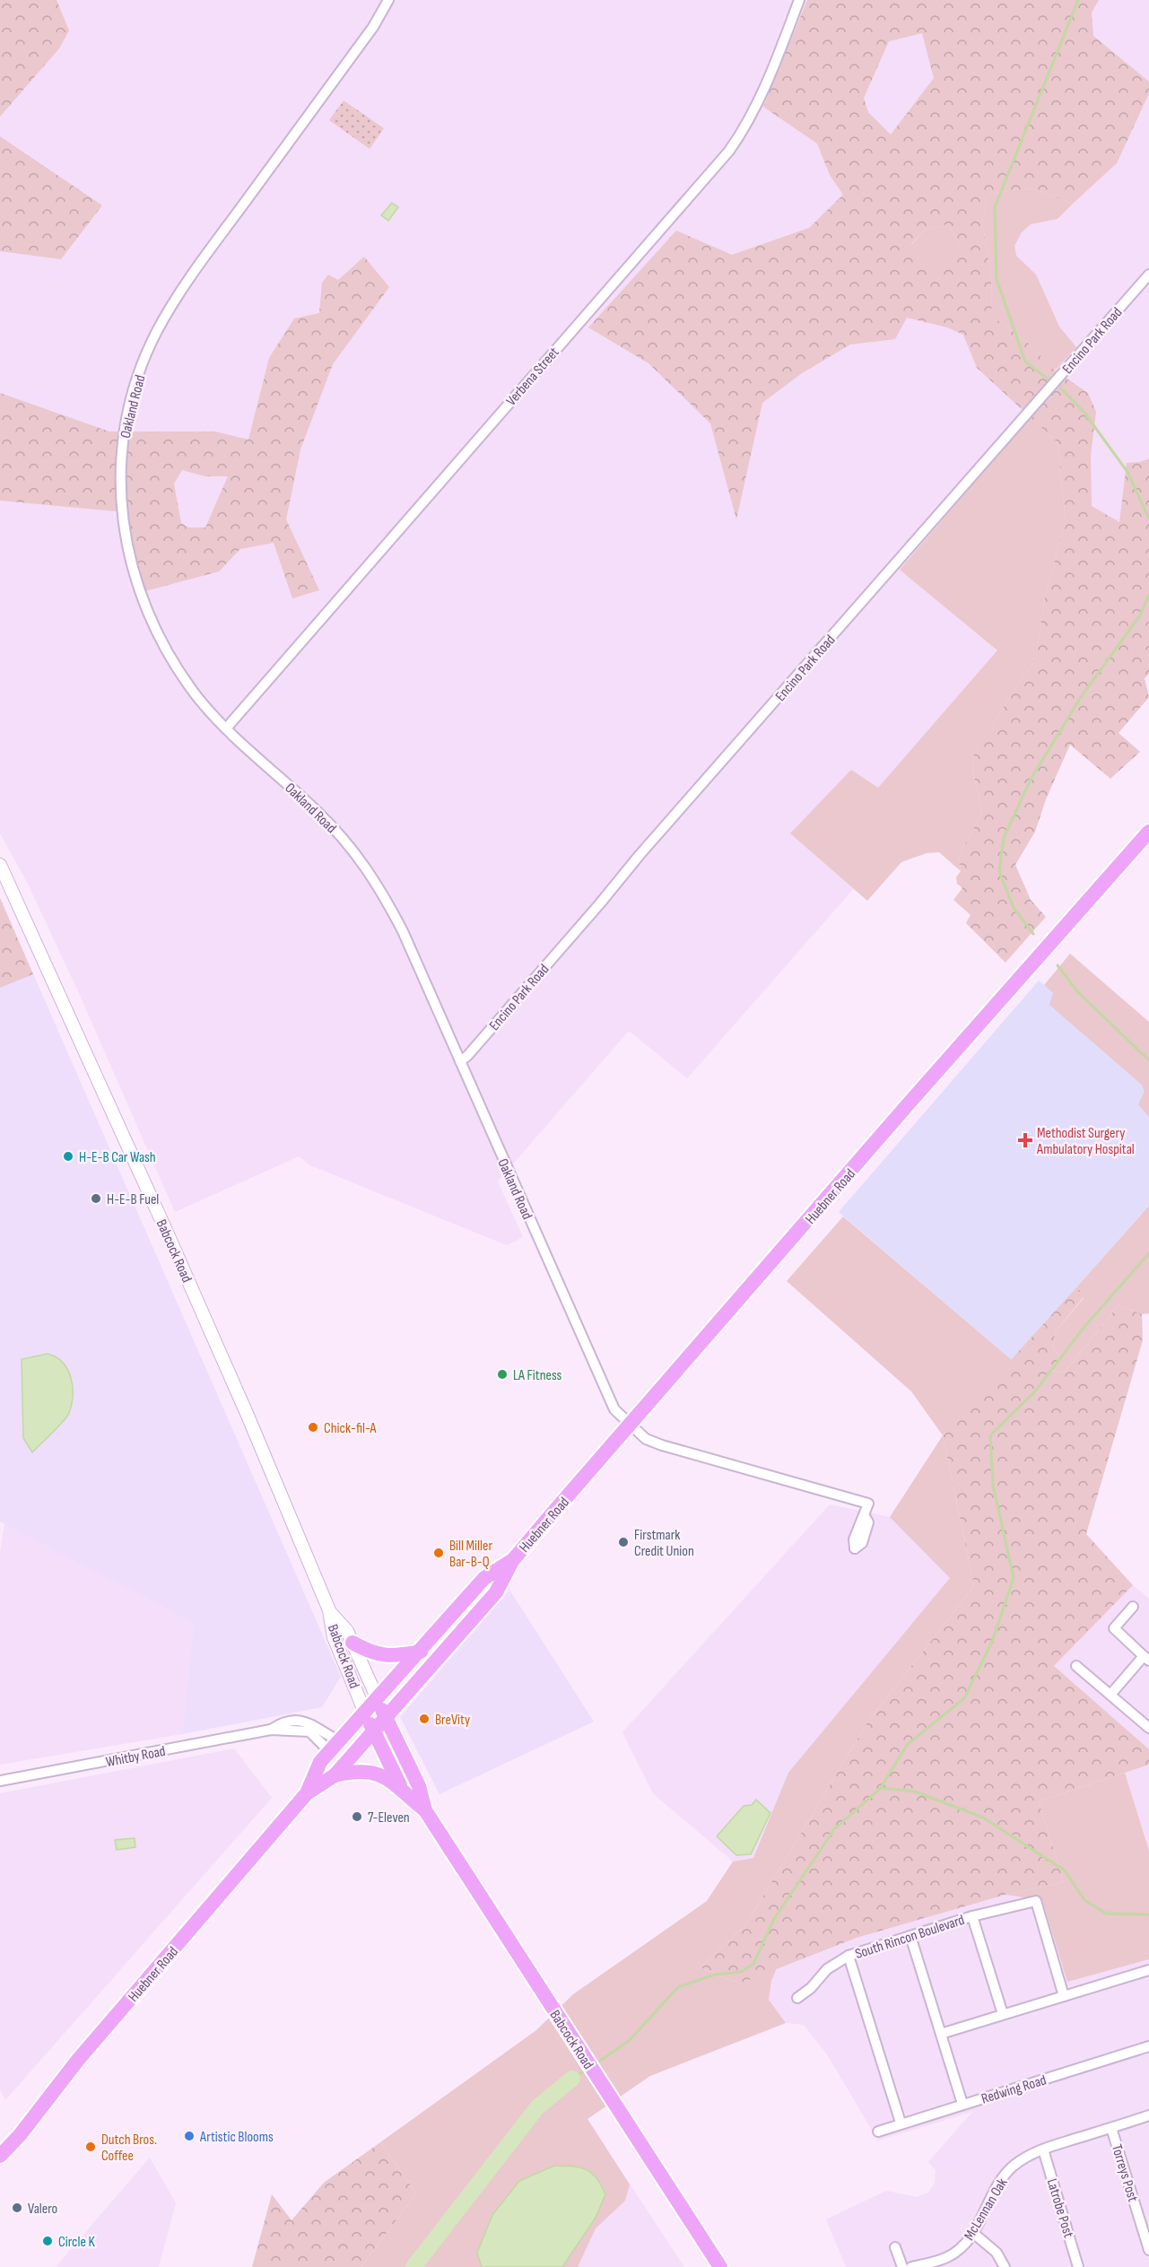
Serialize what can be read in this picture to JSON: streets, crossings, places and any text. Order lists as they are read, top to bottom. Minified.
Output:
{"streets":{"main road":["Huebner Road","Babcock Road"],"street":["Encino Park Road","Verbena Street","Oakland Road","Whitby Road","South Rincon Boulevard","Redwing Road","Torreys Post","Latrobe Post","McLennan Oak"]},"crossings":[["Encino Park Road","Oakland Road"],["Verbena Street","Oakland Road"],["Oakland Road","Huebner Road"],["Huebner Road","Babcock Road"],["Huebner Road","Whitby Road"],["Torreys Post","McLennan Oak"],["Latrobe Post","McLennan Oak"]],"places":{"health":["Methodist Surgery Ambulatory Hospital"],"other":["H-E-B Car Wash","H-E-B Fuel","LA Fitness","Chick-fil-A","Firstmark Credit Union","Bill Miller Bar-B-Q","BreVity","7-Eleven","Artistic Blooms","Dutch Bros. Coffee","Valero","Circle K"]}}
